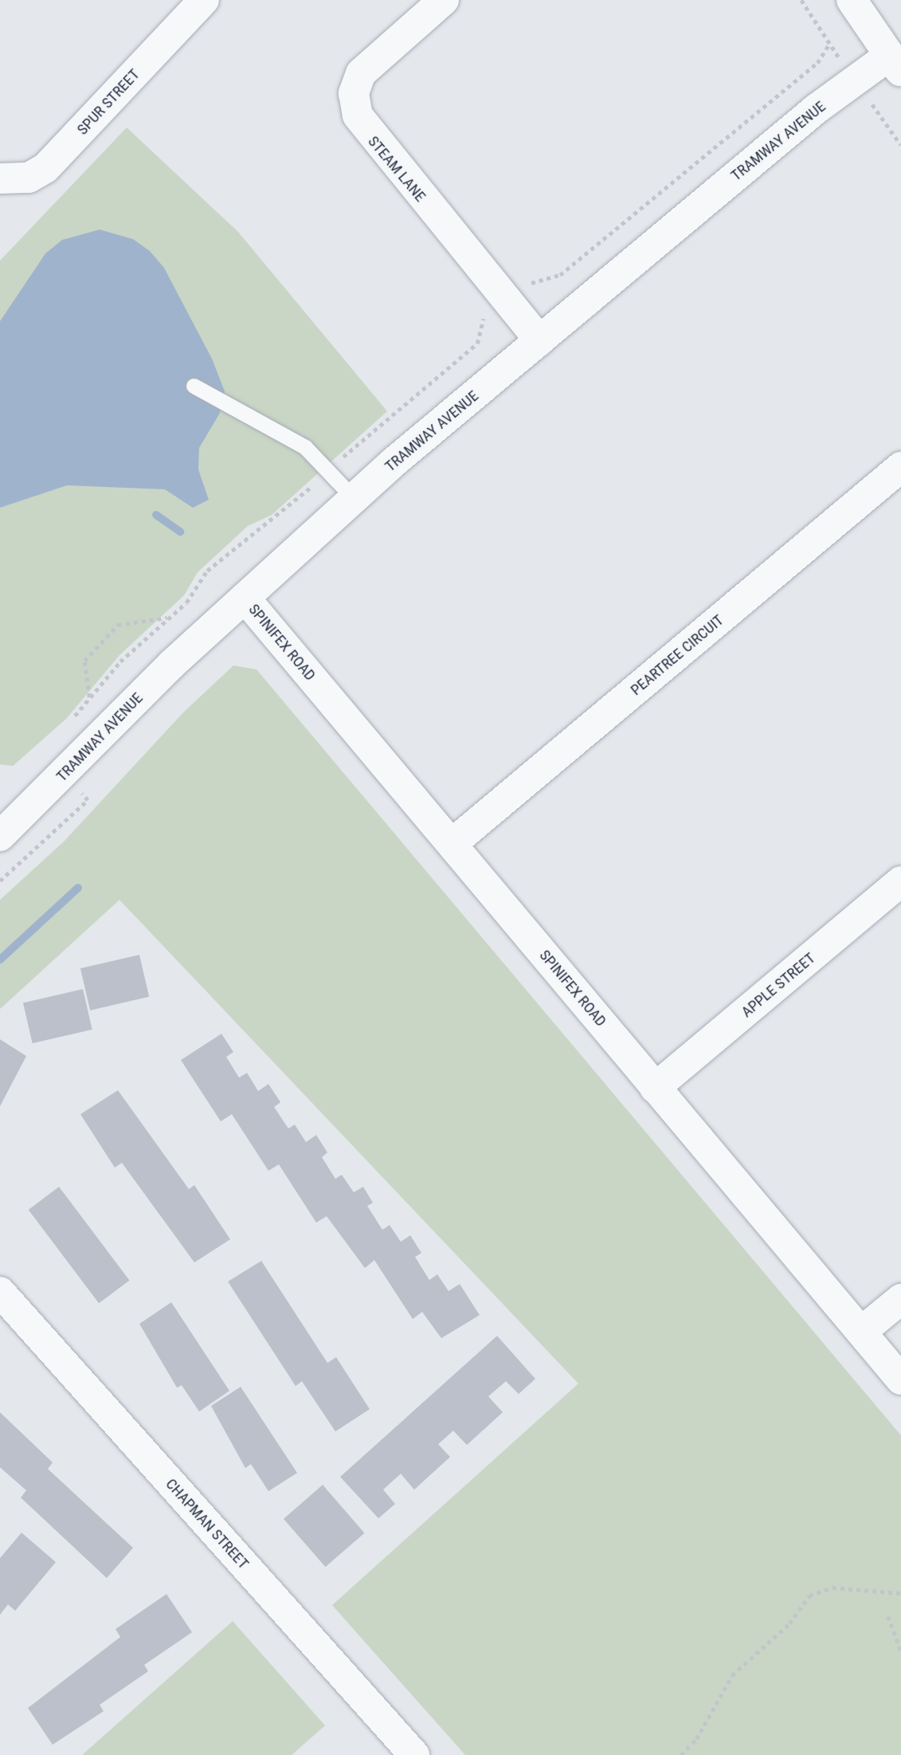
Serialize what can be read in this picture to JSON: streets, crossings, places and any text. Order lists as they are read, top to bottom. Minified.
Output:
{"streets":{"street":["SPUR STREET","TRAMWAY AVENUE","STEAM LANE","SPINIFEX ROAD","PEARTREE CIRCUIT","APPLE STREET","CHAPMAN STREET"]},"crossings":[["TRAMWAY AVENUE","STEAM LANE"],["TRAMWAY AVENUE","SPINIFEX ROAD"],["SPINIFEX ROAD","PEARTREE CIRCUIT"],["SPINIFEX ROAD","APPLE STREET"]]}
